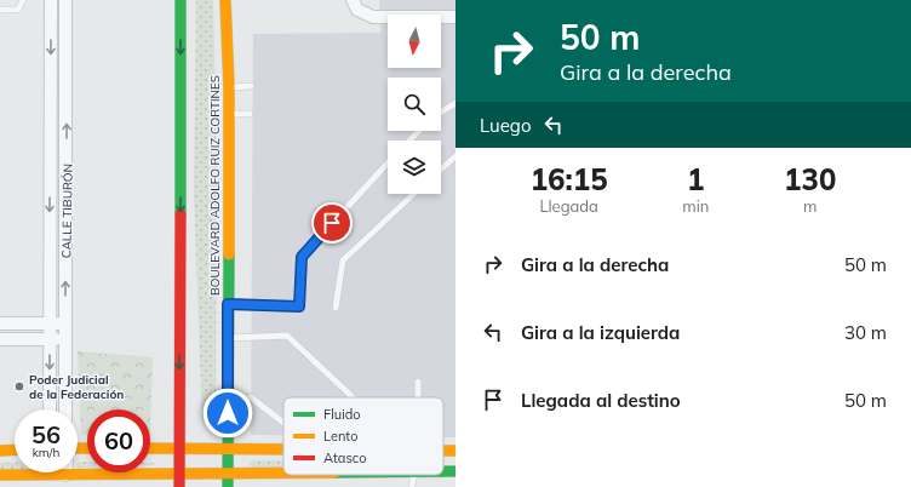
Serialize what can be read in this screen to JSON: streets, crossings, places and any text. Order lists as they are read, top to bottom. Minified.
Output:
{"streets":{"main road":["BOULEVARD ADOLFO RUIZ CORTINES"],"street":["CALLE TIBURÓN"]},"places":["Poder Judicial de la Federación"],"legend":["Fluido","Lento","Atasco"],"north":"bottom","page":{"turn":["50 m","Gira a la derecha"],"then":"Luego","eta":["16:15","Llegada","1","min","130","m"],"list":[{"name":"Gira a la derecha","value":"50 m"},{"name":"Gira a la izquierda","value":"30 m"},{"name":"Llegada al destino","value":"50 m"}],"speed":"56 km/h","limit":"60"}}
